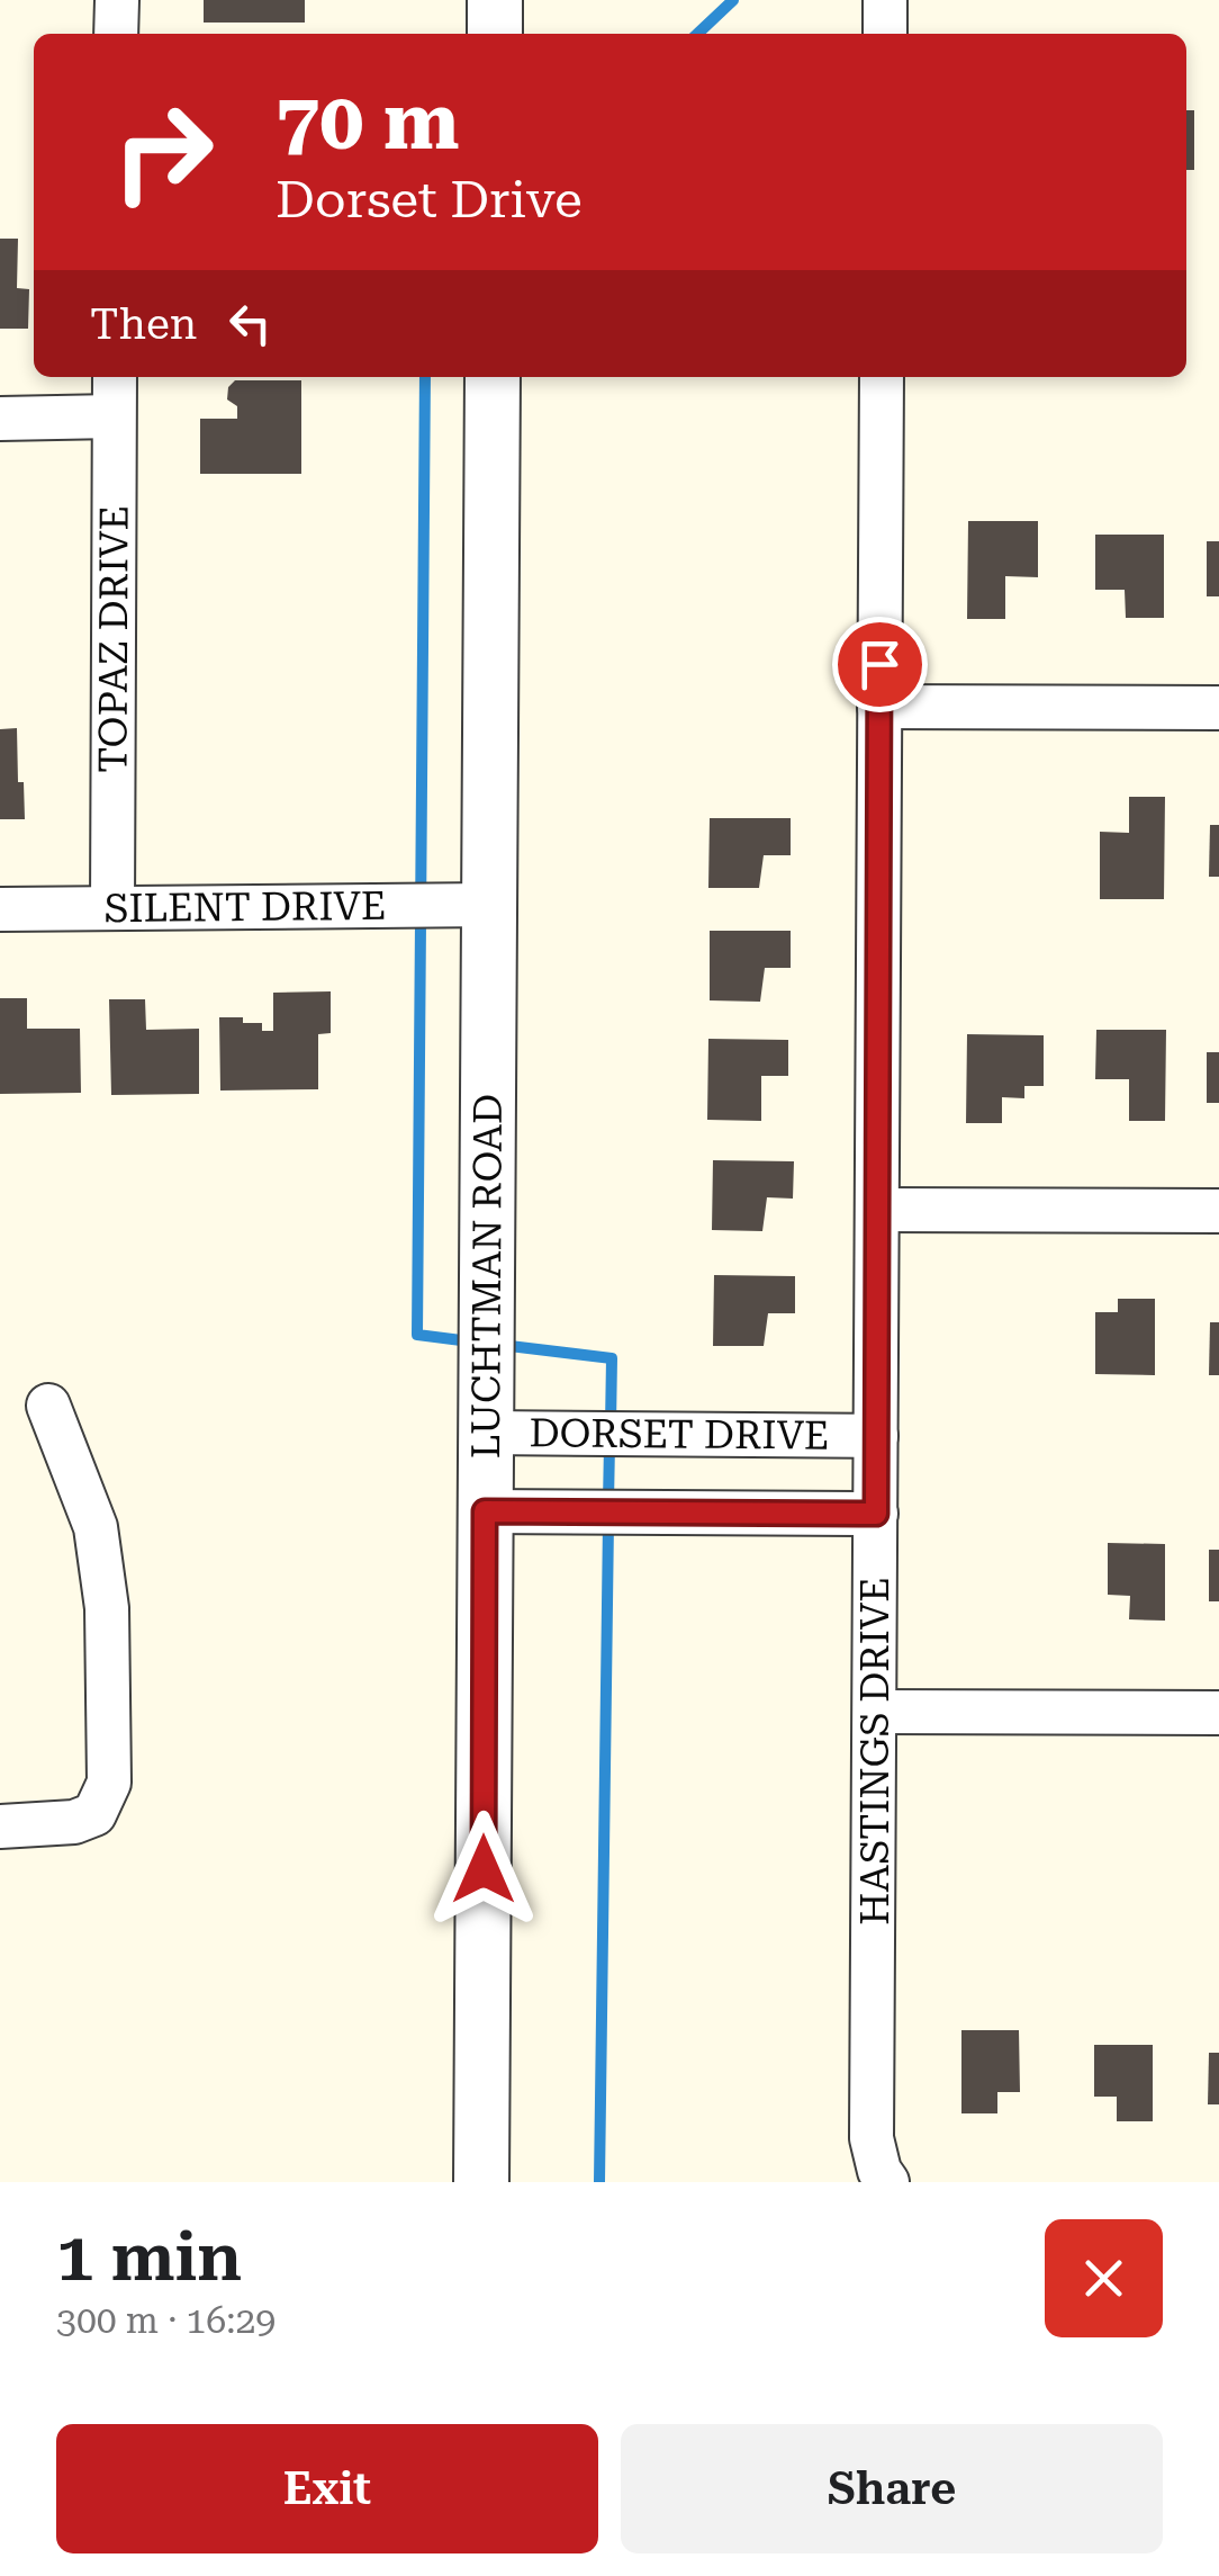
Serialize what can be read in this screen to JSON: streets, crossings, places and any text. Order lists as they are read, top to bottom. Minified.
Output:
{"streets":{"street":["TOPAZ DRIVE","SILENT DRIVE","LUCHTMAN ROAD","DORSET DRIVE","HASTINGS DRIVE"]},"crossings":[["TOPAZ DRIVE","SILENT DRIVE"],["SILENT DRIVE","LUCHTMAN ROAD"],["LUCHTMAN ROAD","DORSET DRIVE"],["DORSET DRIVE","HASTINGS DRIVE"]],"page":{"turn":["70 m","Dorset Drive"],"then":"Then","heading":["1 min","300 m · 16:29"],"buttons":["Exit","Share"]}}
